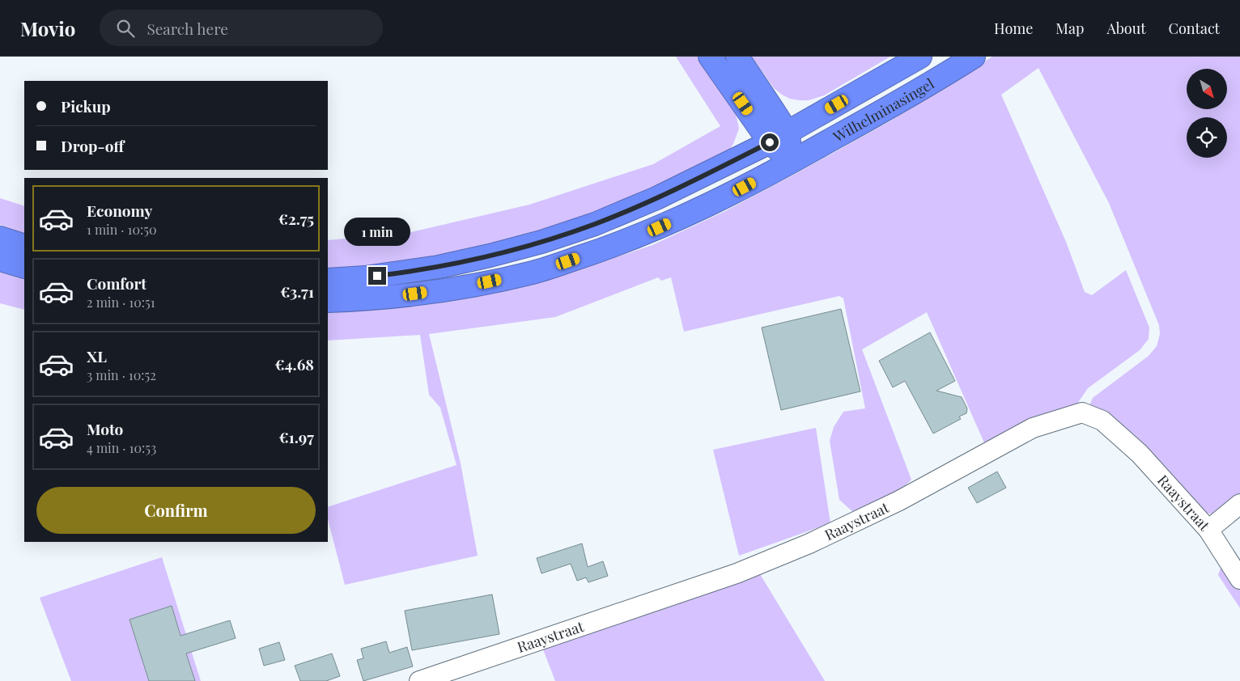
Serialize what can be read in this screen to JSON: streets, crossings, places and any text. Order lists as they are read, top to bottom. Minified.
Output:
{"streets":{"highway":["Wilhelminasingel"],"street":["Raaystraat"]},"north":"bottom right","page":{"header":"Movio","search":"Search here","nav":["Home","Map","About","Contact"],"banner":["Pickup","Drop-off"],"list":[{"name":"Economy","note":"1 min · 10:50","value":"€2.75"},{"name":"Comfort","note":"2 min · 10:51","value":"€3.71"},{"name":"XL","note":"3 min · 10:52","value":"€4.68"},{"name":"Moto","note":"4 min · 10:53","value":"€1.97"}],"bubble":"1 min","buttons":"Confirm"}}
